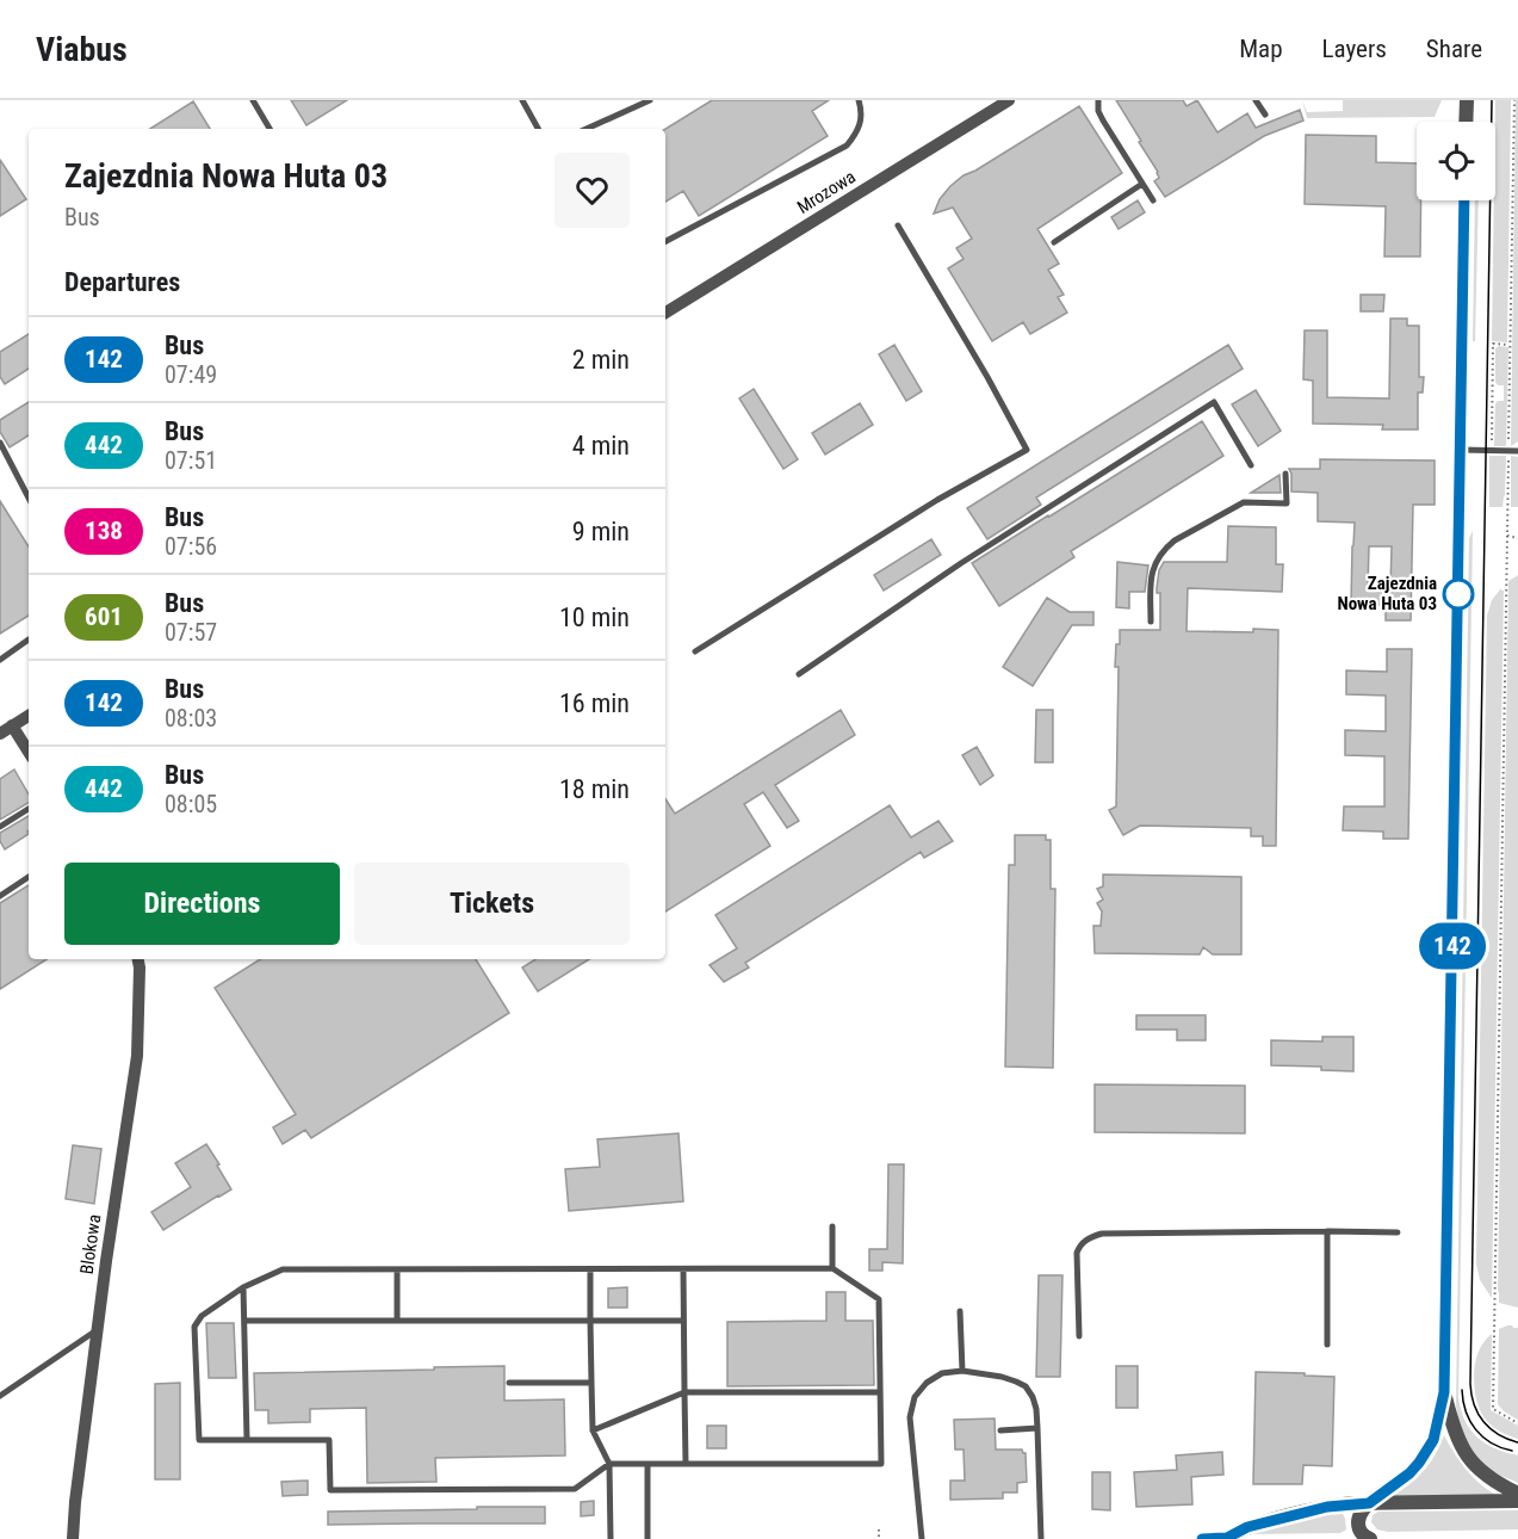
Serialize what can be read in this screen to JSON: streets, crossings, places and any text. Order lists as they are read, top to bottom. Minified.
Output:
{"streets":{"street":["Mrozowa","Blokowa"]},"places":["Zajezdnia Nowa Huta 03"],"lines":["bus line 142"],"page":{"header":"Viabus","nav":["Map","Layers","Share"],"on_map":"142","heading":[["Zajezdnia Nowa Huta 03","Bus"],"Departures"],"list":[{"mark":"142","name":"Bus","note":"07:49","value":"2 min"},{"mark":"442","name":"Bus","note":"07:51","value":"4 min"},{"mark":"138","name":"Bus","note":"07:56","value":"9 min"},{"mark":"601","name":"Bus","note":"07:57","value":"10 min"},{"mark":"142","name":"Bus","note":"08:03","value":"16 min"},{"mark":"442","name":"Bus","note":"08:05","value":"18 min"}],"buttons":["Directions","Tickets"]}}
